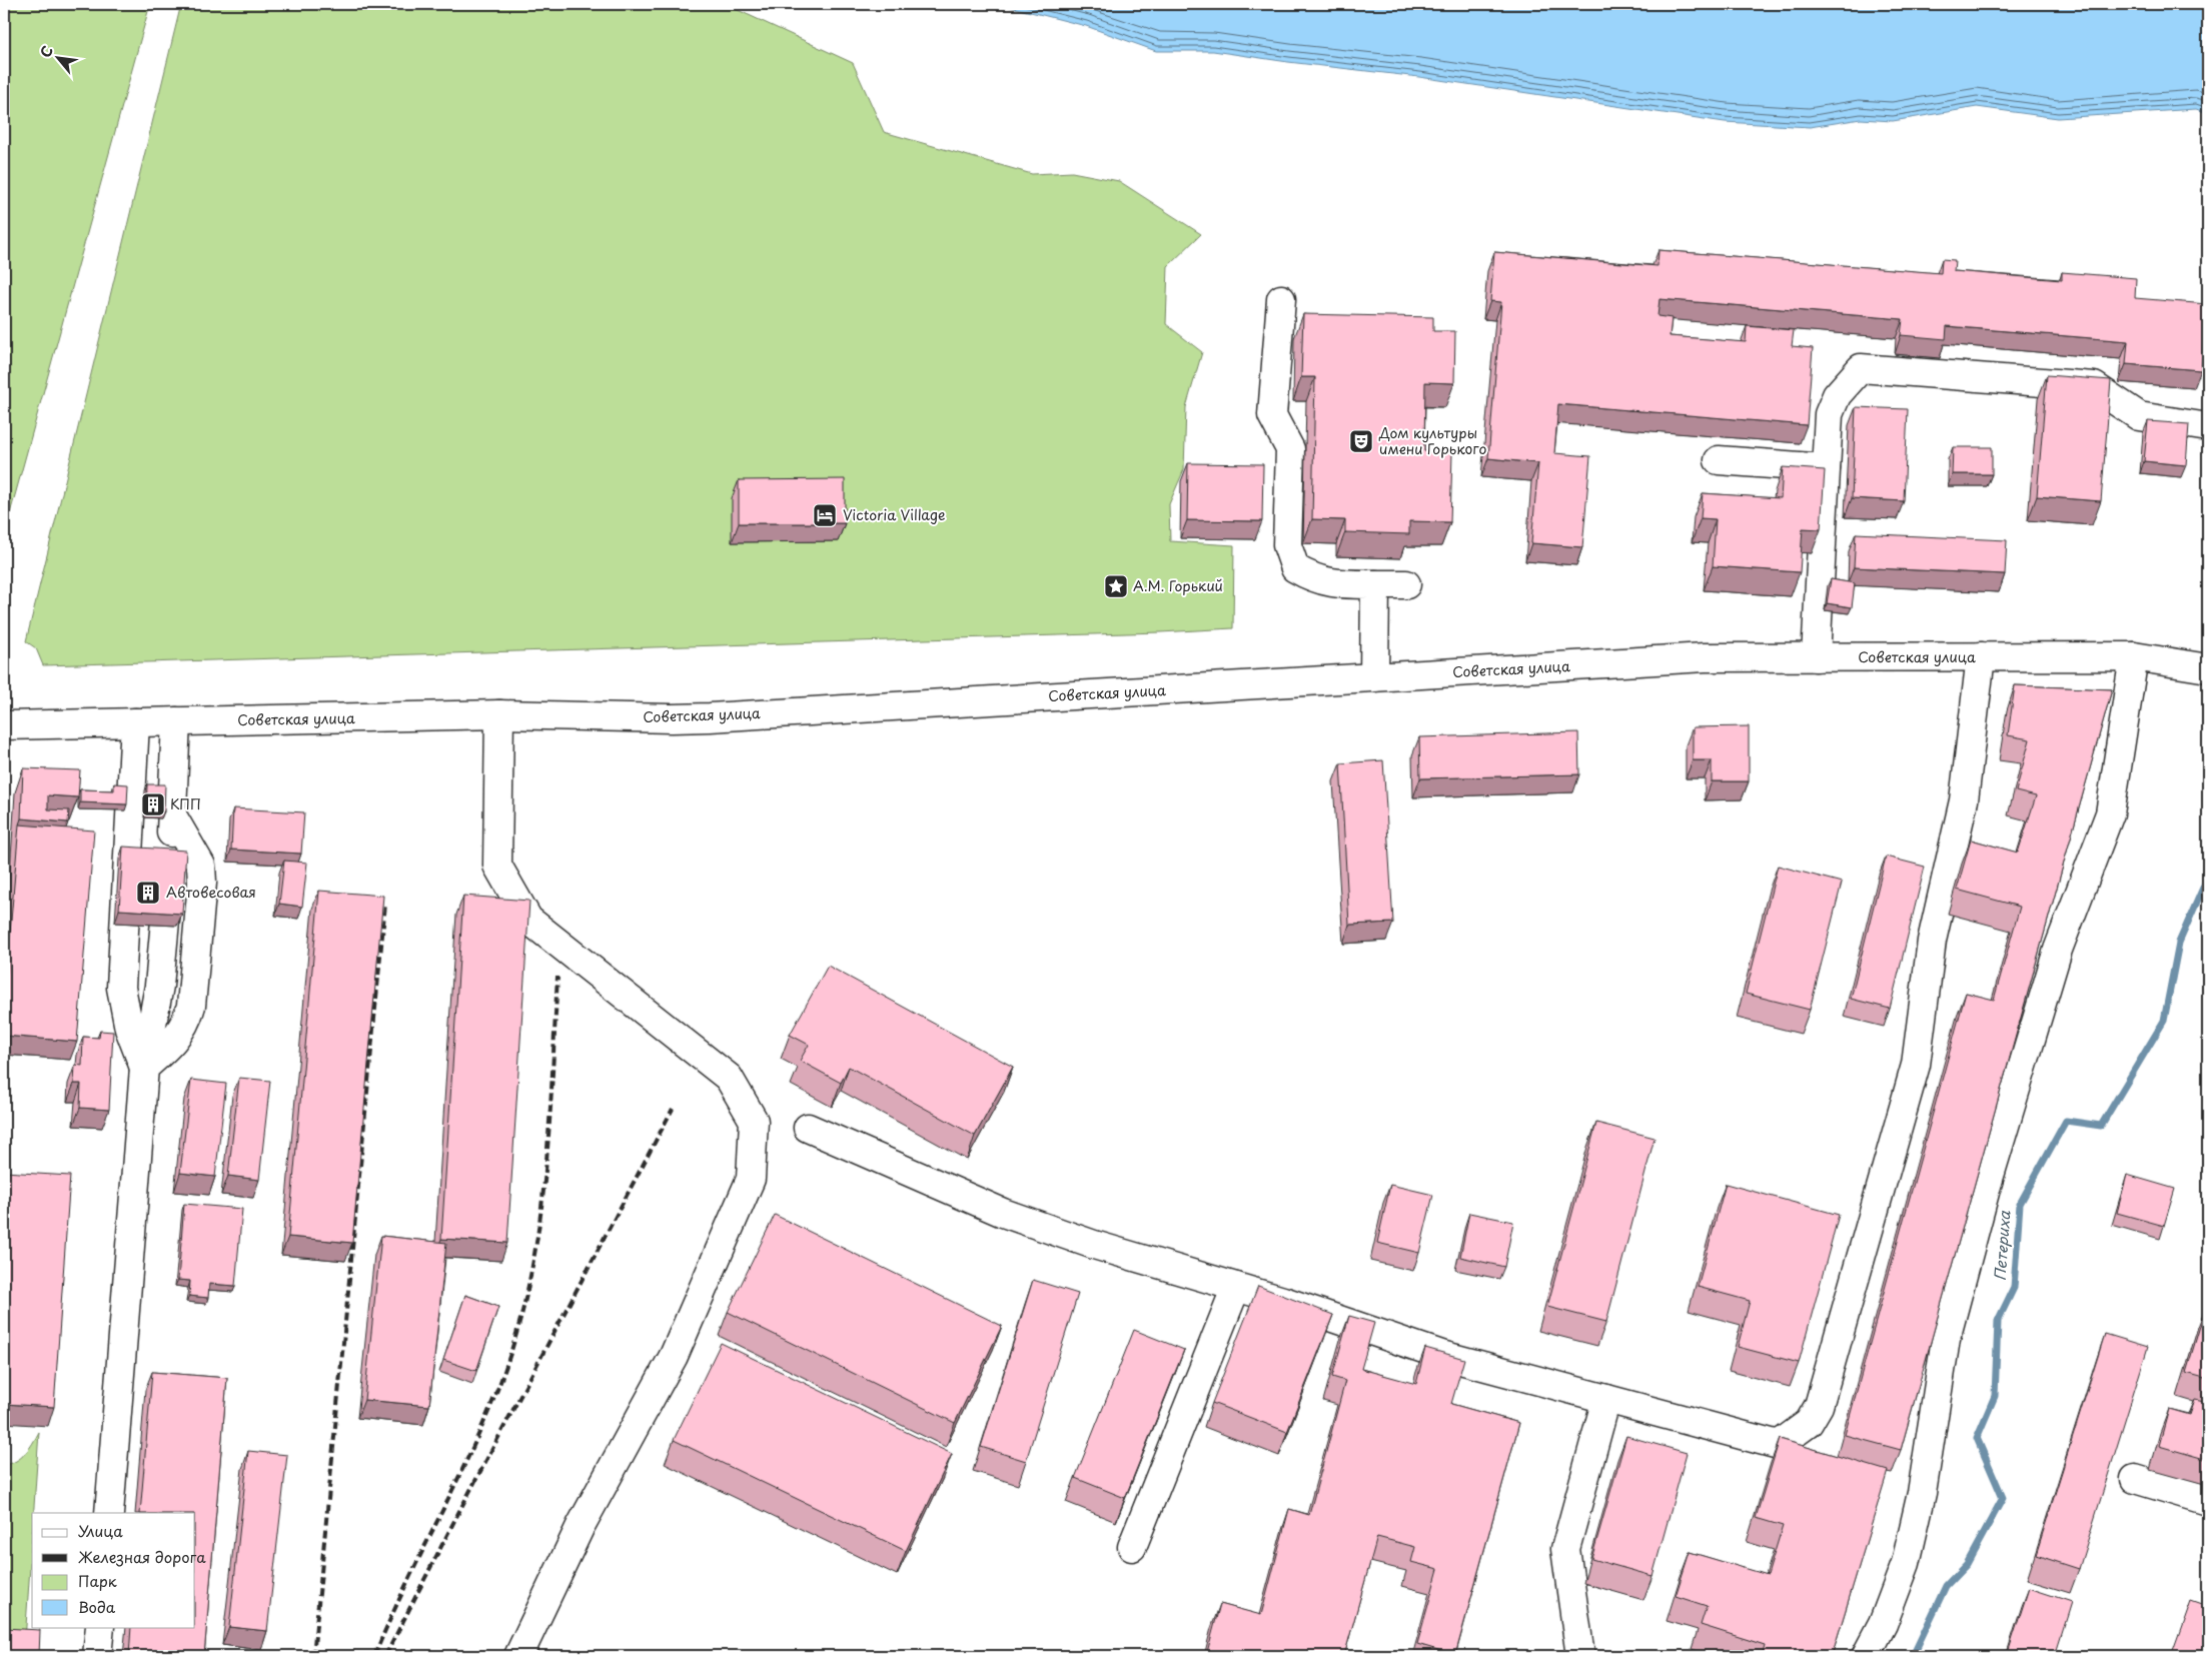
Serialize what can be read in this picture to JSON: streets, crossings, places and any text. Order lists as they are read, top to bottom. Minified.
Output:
{"streets":{"main road":["Советская улица"]},"water":["Петериха"],"places":{"theatre":["Дом культуры имени Горького"],"hotel":["Victoria Village"],"place":["А.М. Горький"],"building":["КПП","Автовесовая"]},"legend":["Улица","Железная дорога","Парк","Вода"],"north":"top left"}
